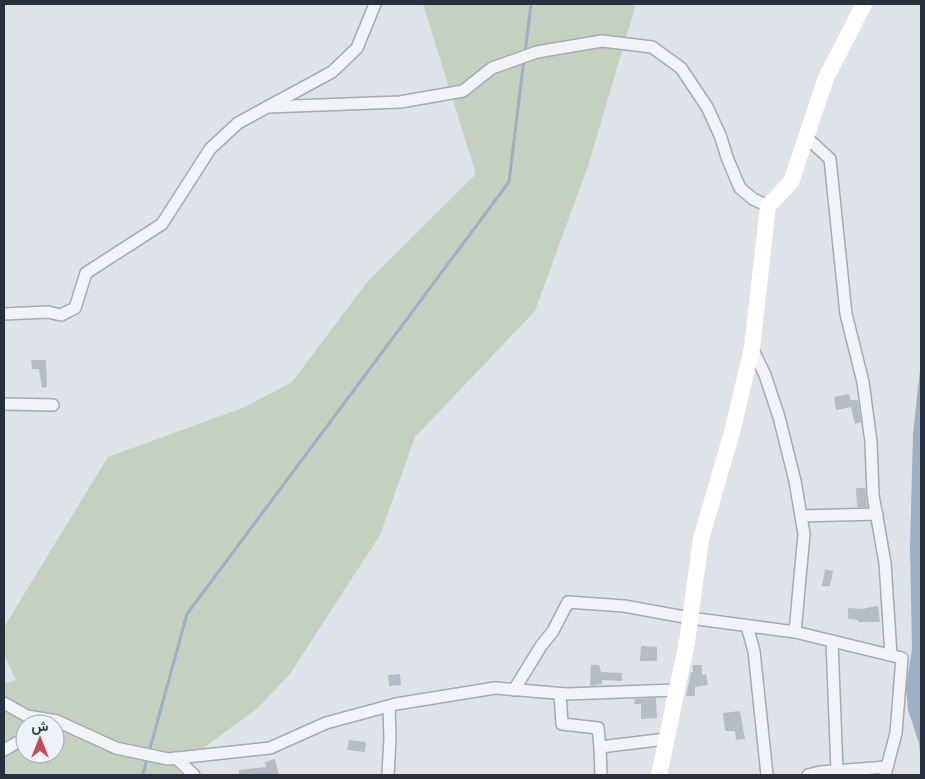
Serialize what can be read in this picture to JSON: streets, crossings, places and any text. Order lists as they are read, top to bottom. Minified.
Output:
{"north":"top"}
